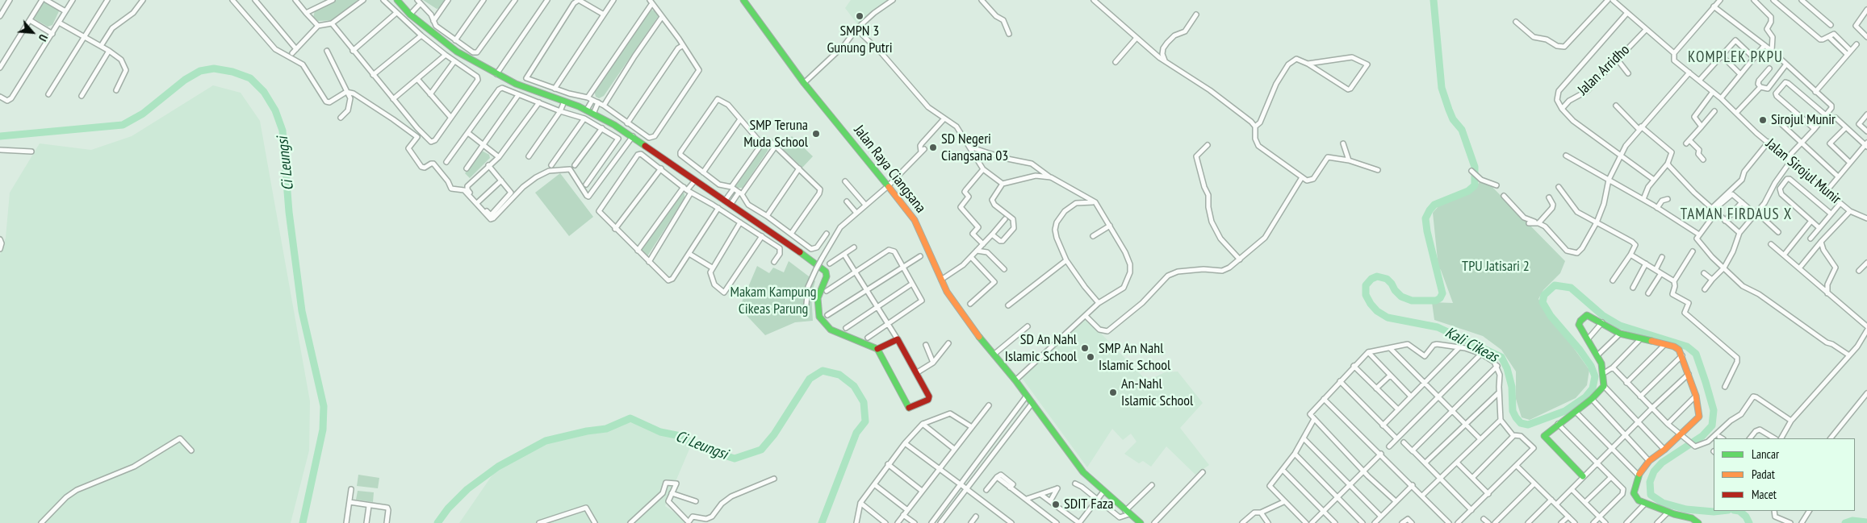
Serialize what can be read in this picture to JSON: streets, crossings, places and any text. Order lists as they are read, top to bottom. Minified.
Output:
{"streets":{"street":["Jalan Arridho","Jalan Raya Ciangsana","Jalan Sirojul Munir"]},"districts":["KOMPLEK PKPU","TAMAN FIRDAUS X"],"water":["Ci Leungsi","Kali Cikeas"],"parks":["TPU Jatisari 2","Makam Kampung Cikeas Parung"],"places":["SMPN 3 Gunung Putri","Sirojul Munir","SMP Teruna Muda School","SD Negeri Ciangsana 03","SD An Nahl Islamic School","SMP An Nahl Islamic School","An-Nahl Islamic School","SDIT Faza"],"legend":["Lancar","Padat","Macet"],"north":"bottom right"}
